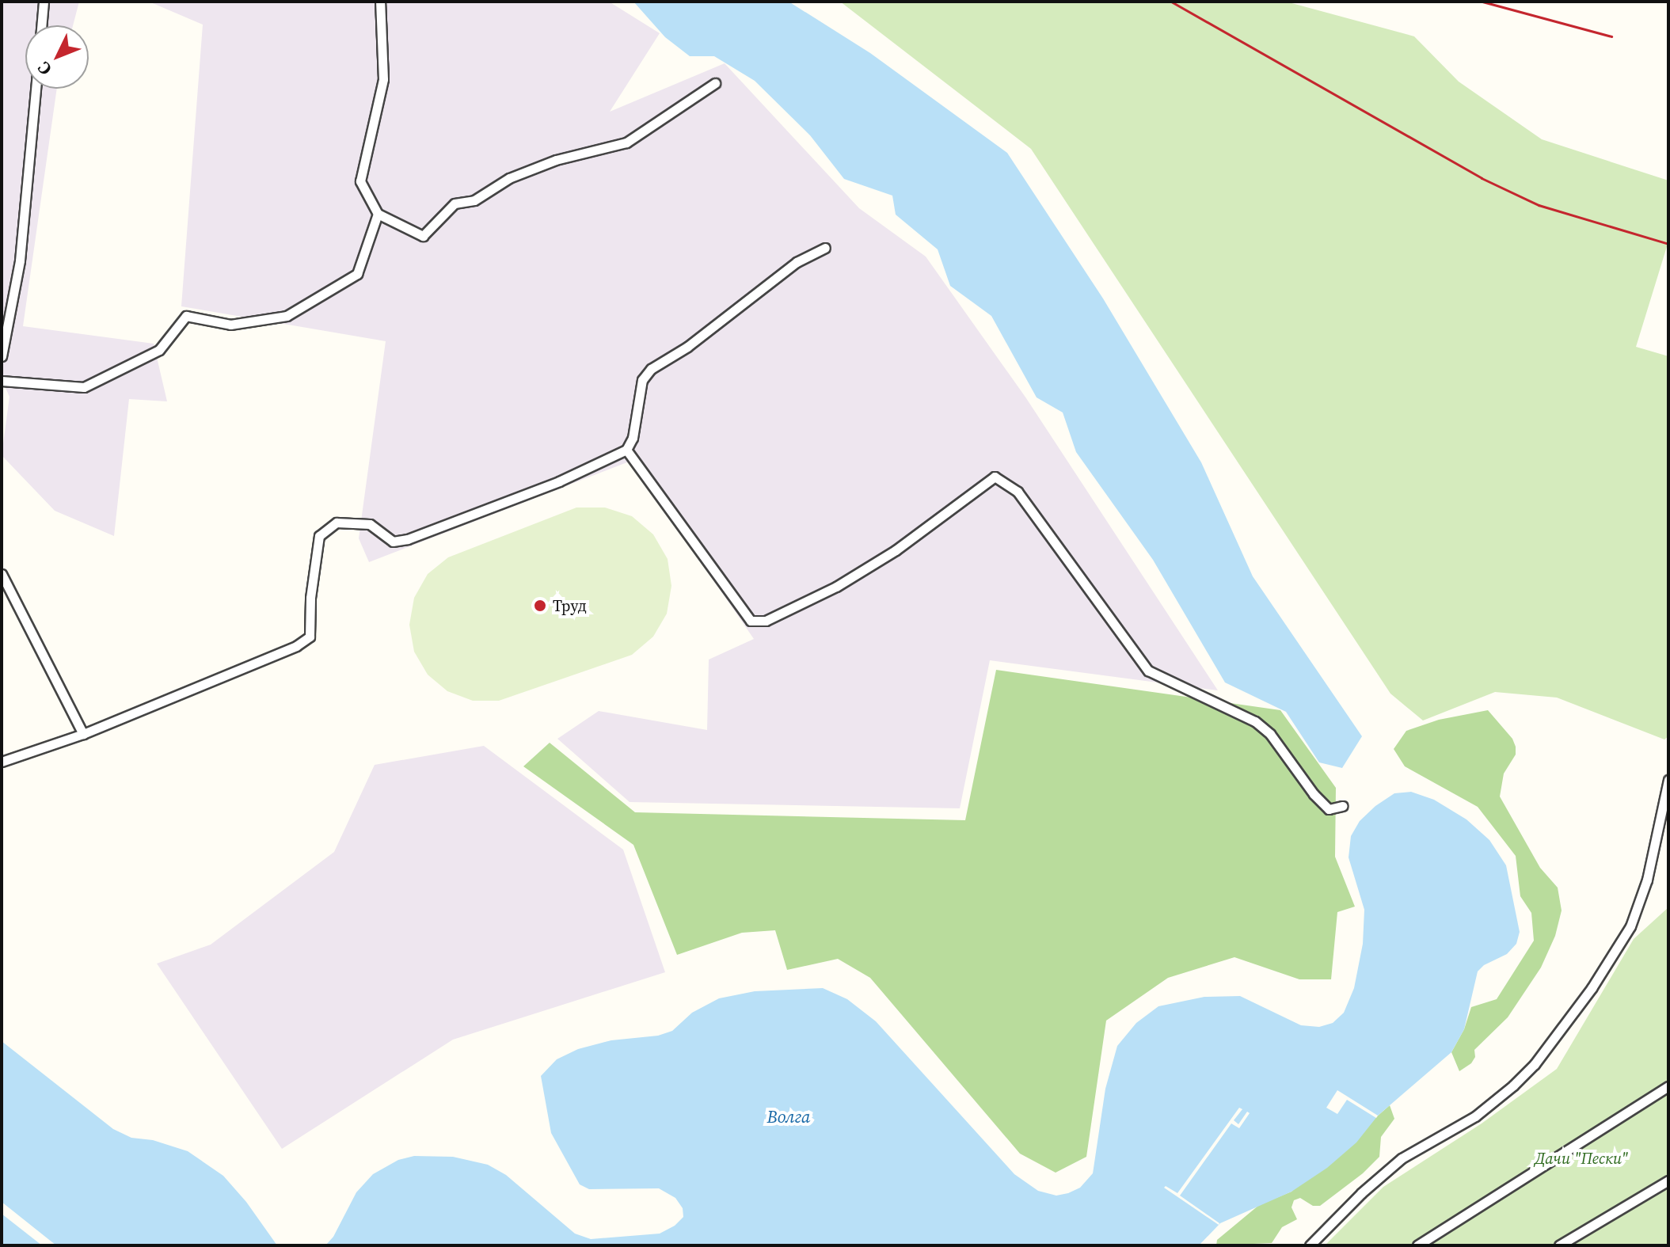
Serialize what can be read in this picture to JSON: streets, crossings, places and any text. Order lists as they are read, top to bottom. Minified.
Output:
{"water":["Волга"],"parks":["Дачи \"Пески\""],"places":["Труд"],"north":"bottom left"}
